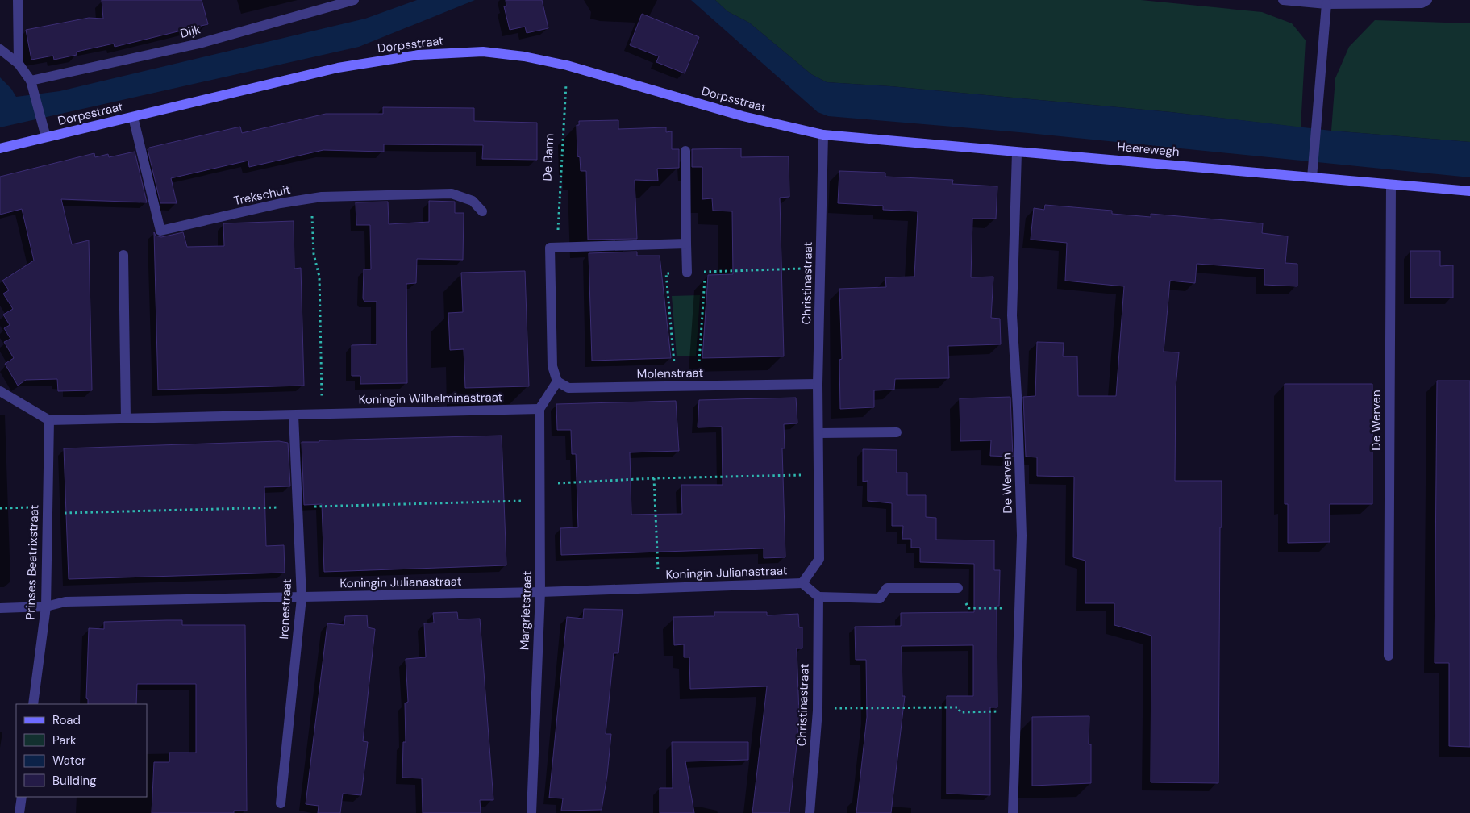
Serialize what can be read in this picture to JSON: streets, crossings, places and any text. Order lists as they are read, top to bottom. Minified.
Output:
{"streets":{"street":["Dijk","Dorpsstraat","Heerewegh","Trekschuit","Christinastraat","Molenstraat","Koningin Wilhelminastraat","De Werven","Prinses Beatrixstraat","Koningin Julianastraat","Irenestraat","Margrietstraat"],"path":["De Barm"]},"crossings":[["Dorpsstraat","Heerewegh"],["Dorpsstraat","De Barm"],["Dorpsstraat","Trekschuit"],["Dorpsstraat","Christinastraat"],["Heerewegh","Christinastraat"],["Heerewegh","De Werven"],["Christinastraat","Molenstraat"],["Christinastraat","Koningin Julianastraat"],["Koningin Wilhelminastraat","Prinses Beatrixstraat"],["Koningin Wilhelminastraat","Irenestraat"],["Koningin Wilhelminastraat","Margrietstraat"],["Prinses Beatrixstraat","Koningin Julianastraat"],["Koningin Julianastraat","Irenestraat"],["Koningin Julianastraat","Margrietstraat"]],"legend":["Road","Park","Water","Building"]}
